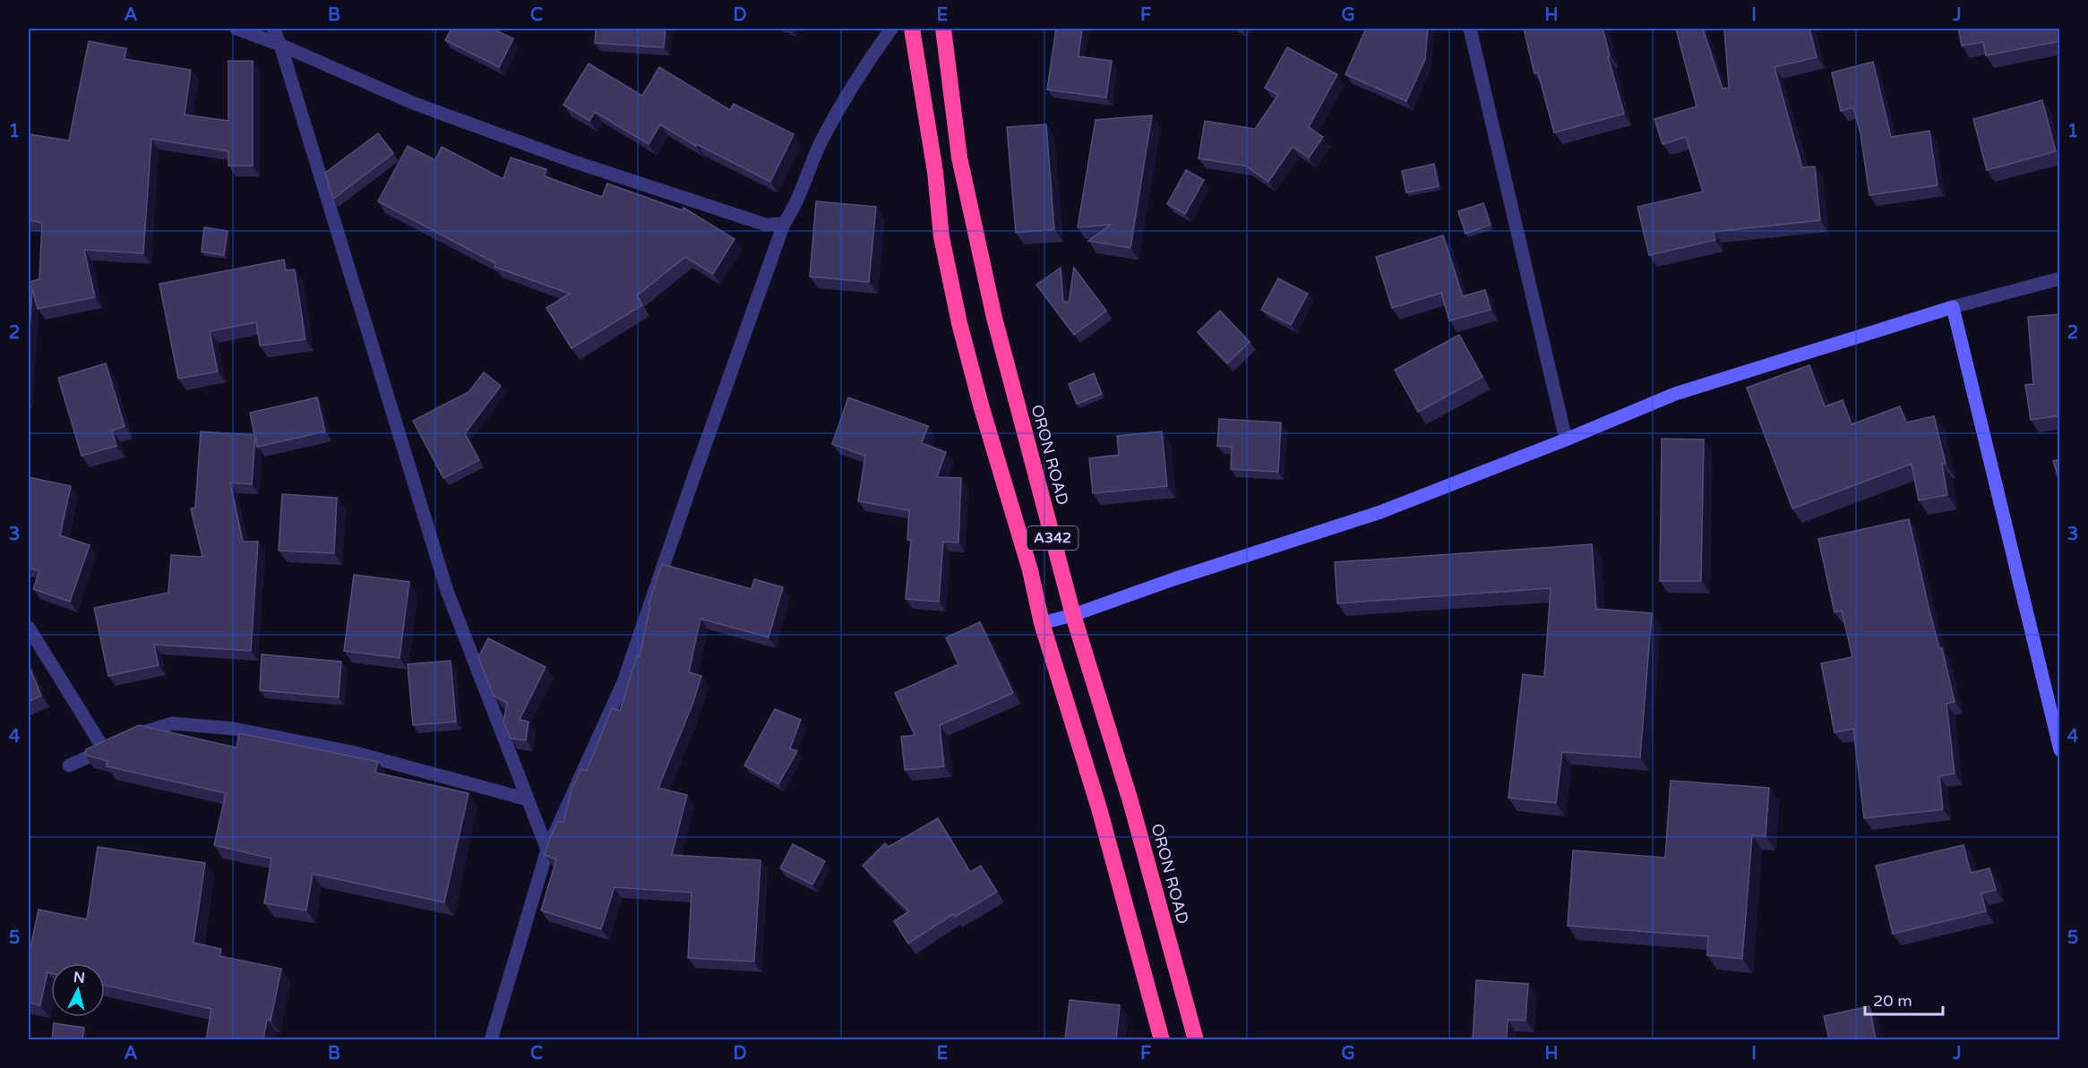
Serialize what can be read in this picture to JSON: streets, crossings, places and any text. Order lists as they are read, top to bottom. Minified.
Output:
{"streets":{"highway":["ORON ROAD","A342"]},"scale_bar":"20 m","north":"top","grid":{"columns":["A","B","C","D","E","F","G","H","I","J"],"rows":["1","2","3","4","5"]}}
